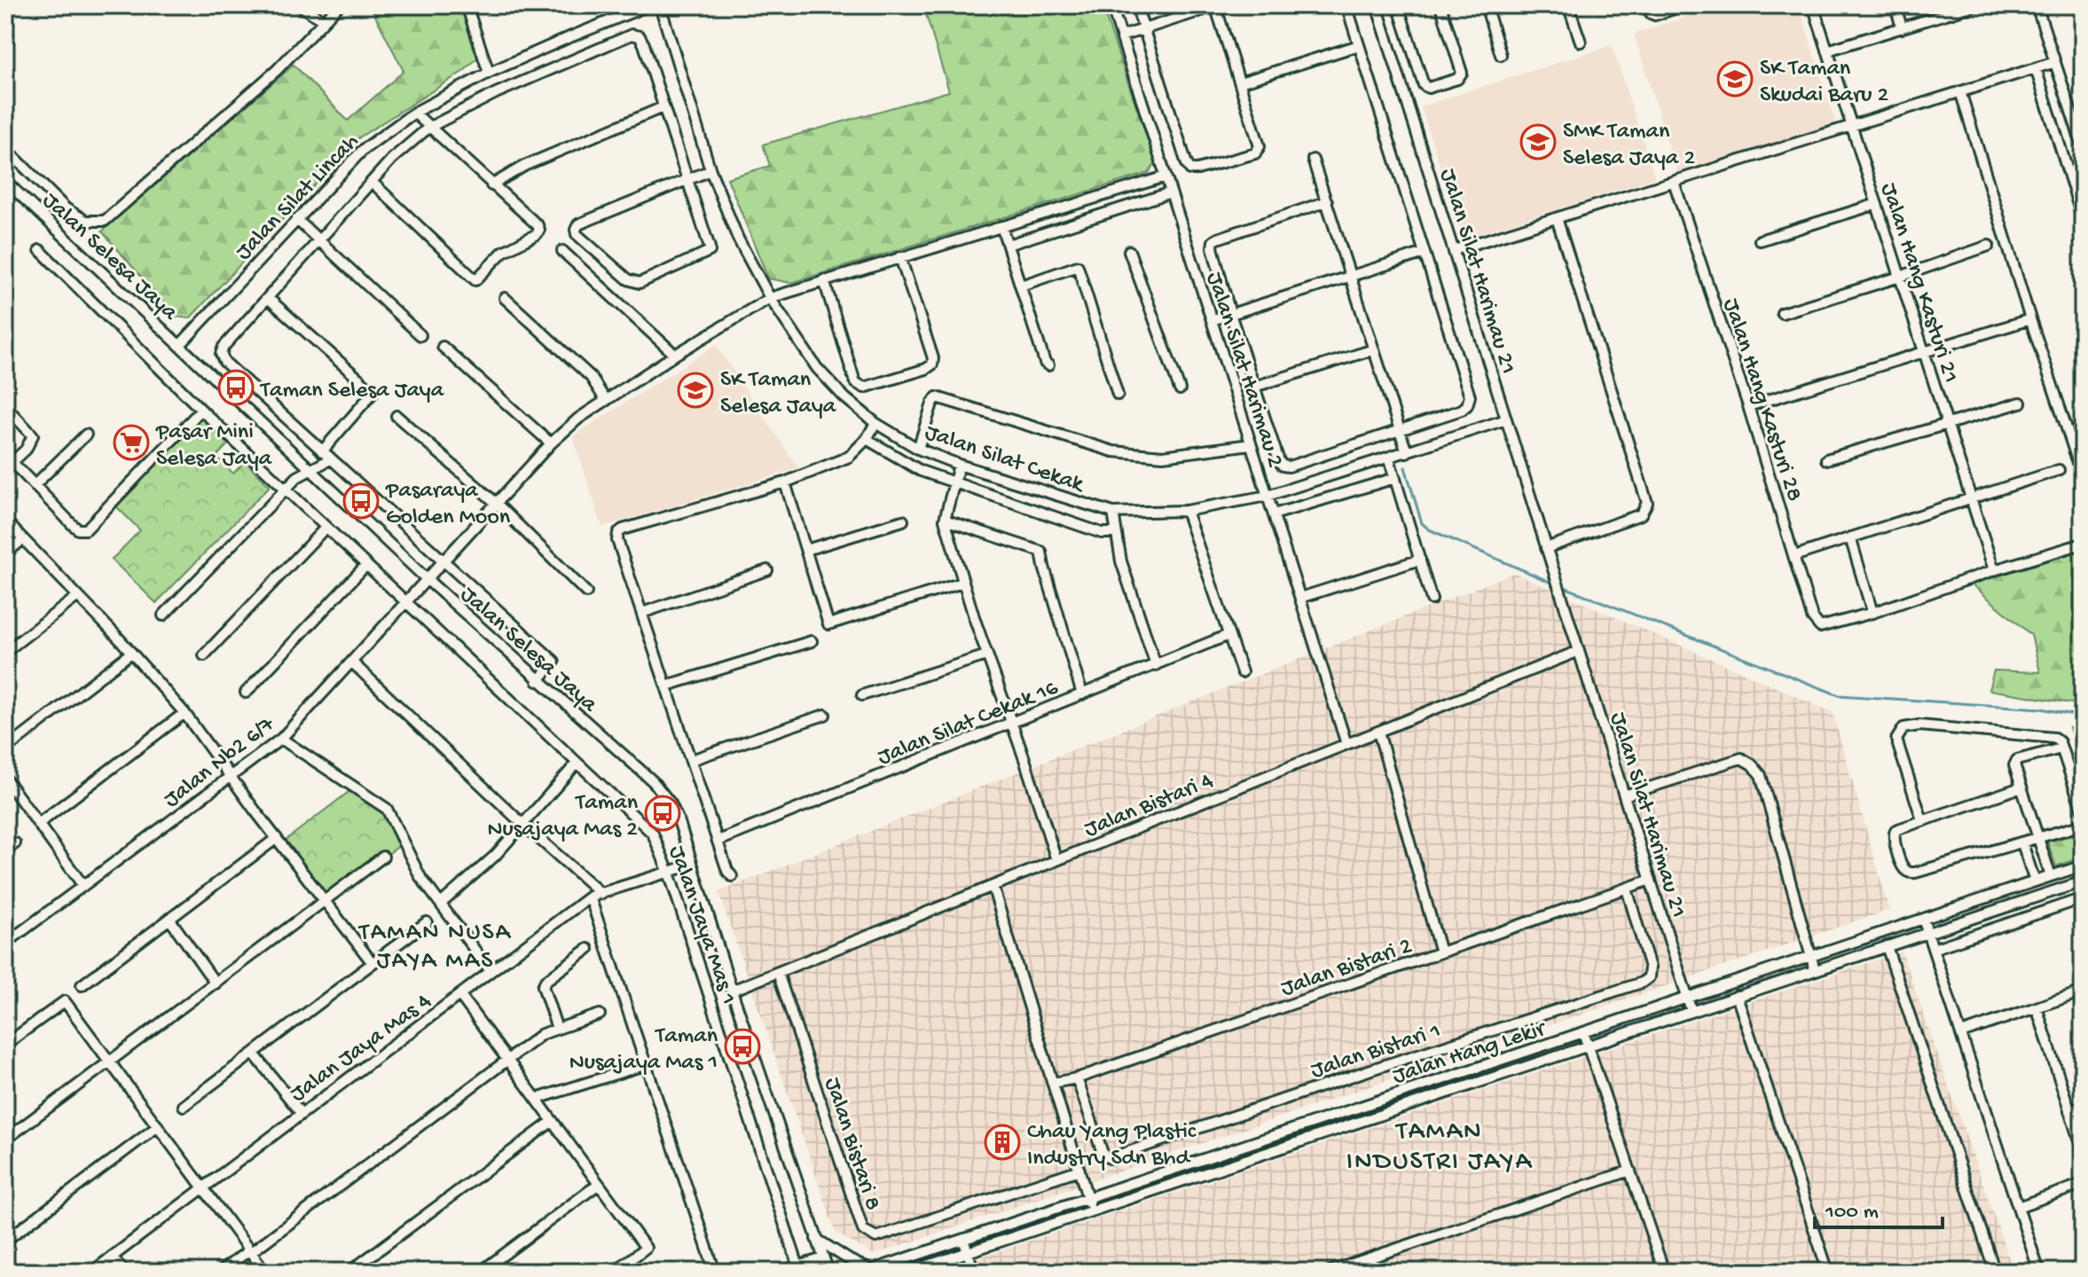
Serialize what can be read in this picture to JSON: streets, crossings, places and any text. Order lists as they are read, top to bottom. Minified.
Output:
{"streets":{"street":["Jalan Silat Lincah","Jalan Selesa Jaya","Jalan Silat Harimau 21","Jalan Hang Kasturi 21","Jalan Silat Harimau 2","Jalan Hang Kasturi 28","Jalan Silat Cekak","Jalan Silat Cekak 16","Jalan Nb2 6/7","Jalan Bistari 4","Jalan Jaya Mas 1","Jalan Bistari 2","Jalan Jaya Mas 4","Jalan Bistari 1","Jalan Hang Lekir","Jalan Bistari 8"]},"crossings":[["Jalan Silat Lincah","Jalan Selesa Jaya"],["Jalan Selesa Jaya","Jalan Nb2 6/7"],["Jalan Selesa Jaya","Jalan Bistari 4"],["Jalan Selesa Jaya","Jalan Jaya Mas 4"],["Jalan Silat Harimau 21","Jalan Silat Cekak"],["Jalan Silat Harimau 21","Jalan Bistari 4"],["Jalan Silat Harimau 21","Jalan Bistari 2"],["Jalan Silat Harimau 21","Jalan Hang Lekir"],["Jalan Silat Harimau 2","Jalan Silat Cekak"],["Jalan Silat Harimau 2","Jalan Nb2 6/7"],["Jalan Silat Harimau 2","Jalan Bistari 4"],["Jalan Silat Cekak","Jalan Nb2 6/7"],["Jalan Nb2 6/7","Jalan Jaya Mas 1"],["Jalan Bistari 4","Jalan Bistari 8"],["Jalan Jaya Mas 1","Jalan Jaya Mas 4"],["Jalan Bistari 2","Jalan Bistari 1"]],"districts":["TAMAN NUSA JAYA MAS","TAMAN INDUSTRI JAYA"],"places":{"school or university":["SK Taman Skudai Baru 2","SMK Taman Selesa Jaya 2","SK Taman Selesa Jaya"],"bus stop":["Taman Selesa Jaya","Pasaraya Golden Moon","Taman Nusajaya Mas 2","Taman Nusajaya Mas 1"],"supermarket":["Pasar Mini Selesa Jaya"],"building":["Chau Yang Plastic Industry Sdn Bhd"]},"scale_bar":"100 m"}
